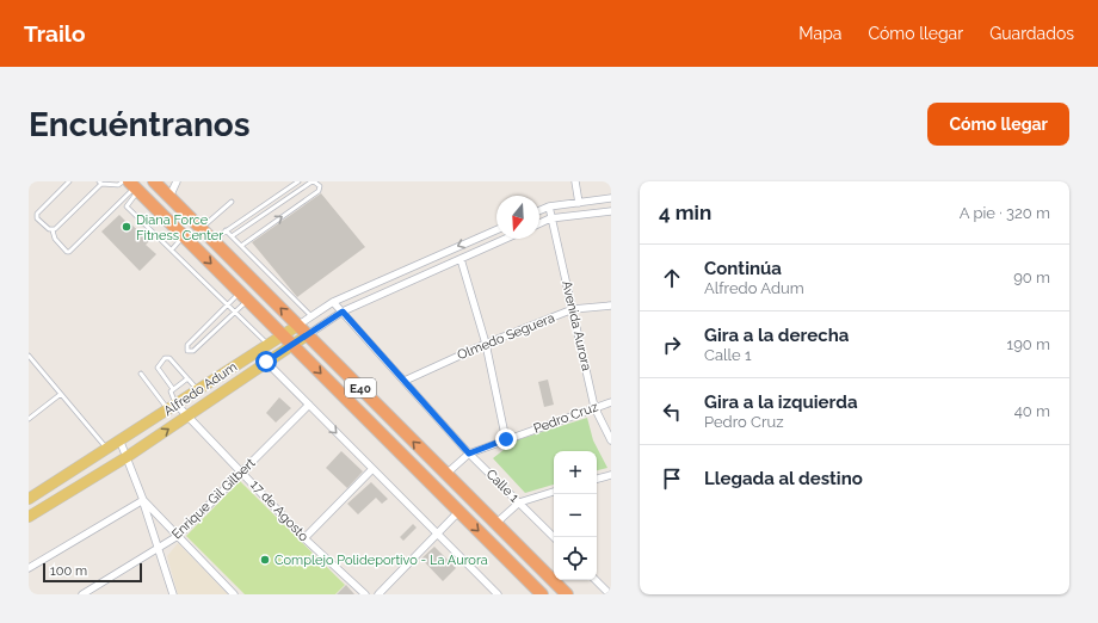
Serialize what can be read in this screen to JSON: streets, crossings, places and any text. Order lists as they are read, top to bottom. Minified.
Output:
{"streets":{"highway":["E40"],"main road":["Alfredo Adum"],"street":["Avenida Aurora","Olmedo Seguera","Pedro Cruz","Calle 1","Enrique Gil Gilbert","17 de Agosto"]},"crossings":[["Avenida Aurora","Olmedo Seguera"],["Avenida Aurora","Pedro Cruz"],["Olmedo Seguera","Calle 1"],["E40","Alfredo Adum"],["E40","Pedro Cruz"],["Alfredo Adum","Calle 1"],["Alfredo Adum","17 de Agosto"],["Pedro Cruz","Calle 1"],["Enrique Gil Gilbert","17 de Agosto"]],"places":["Diana Force Fitness Center","Complejo Polideportivo - La Aurora"],"scale_bar":"100 m","north":"bottom","page":{"header":"Trailo","nav":["Mapa","Cómo llegar","Guardados"],"buttons":"Cómo llegar","title":"Encuéntranos","heading":["4 min","A pie · 320 m"],"list":[["Continúa","Alfredo Adum","90 m"],["Gira a la derecha","Calle 1","190 m"],["Gira a la izquierda","Pedro Cruz","40 m"],"Llegada al destino"],"map_buttons":["+","−"],"scale":"100 m"}}
